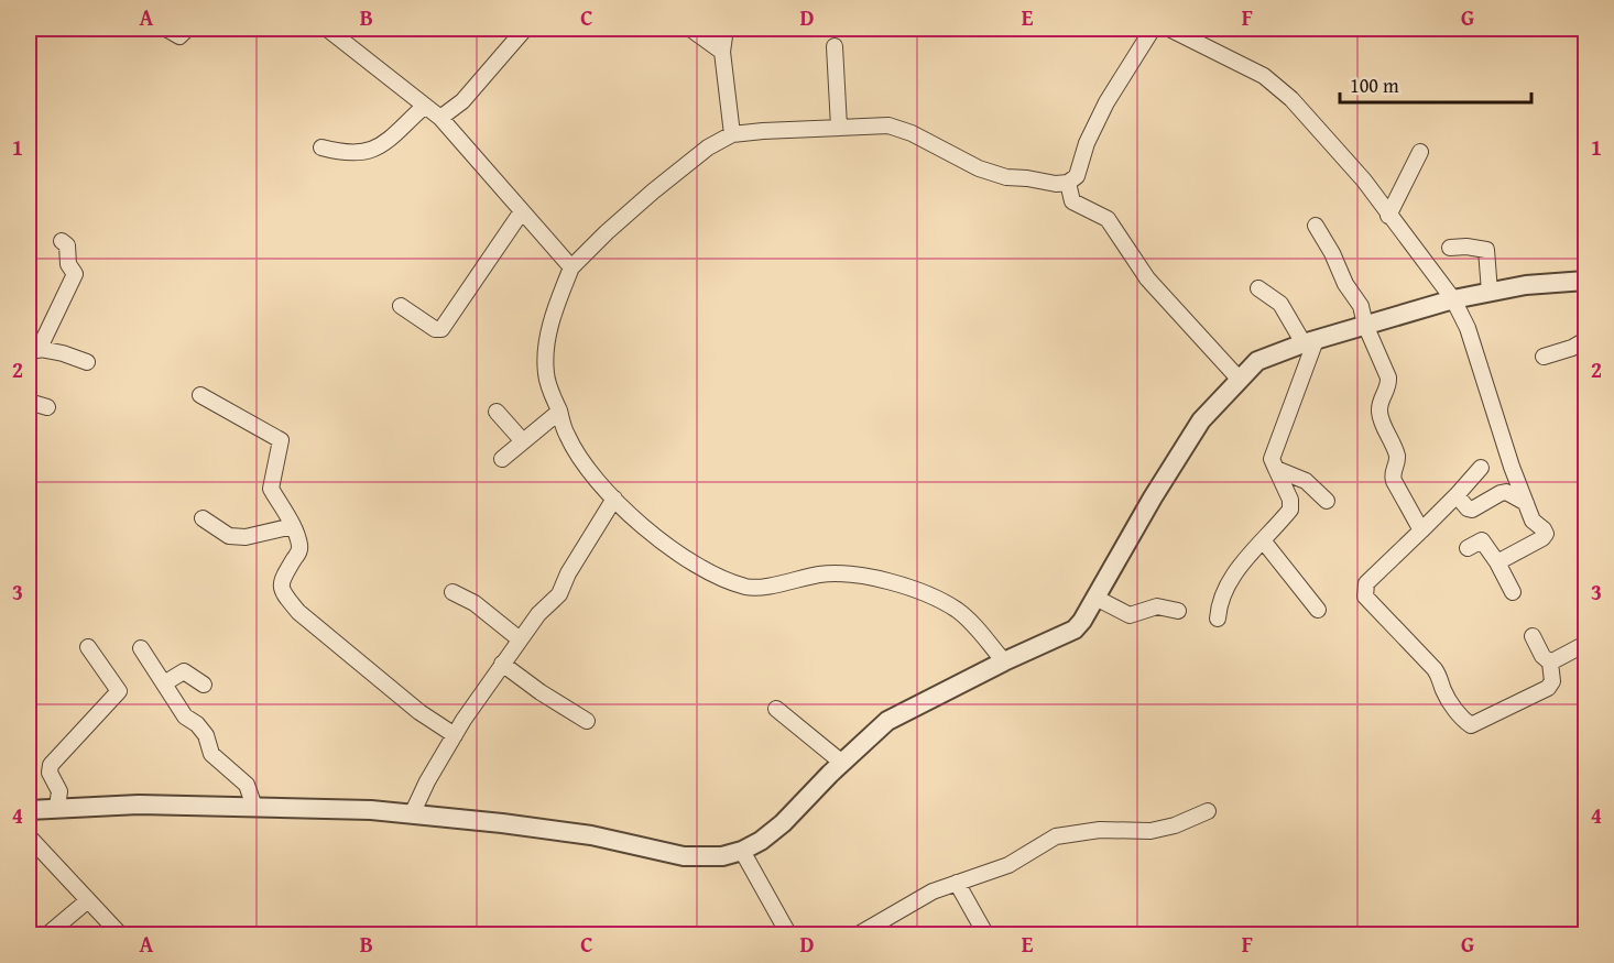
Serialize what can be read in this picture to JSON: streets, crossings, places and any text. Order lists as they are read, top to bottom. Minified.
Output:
{"scale_bar":"100 m","grid":{"columns":["A","B","C","D","E","F","G"],"rows":["1","2","3","4"]}}
